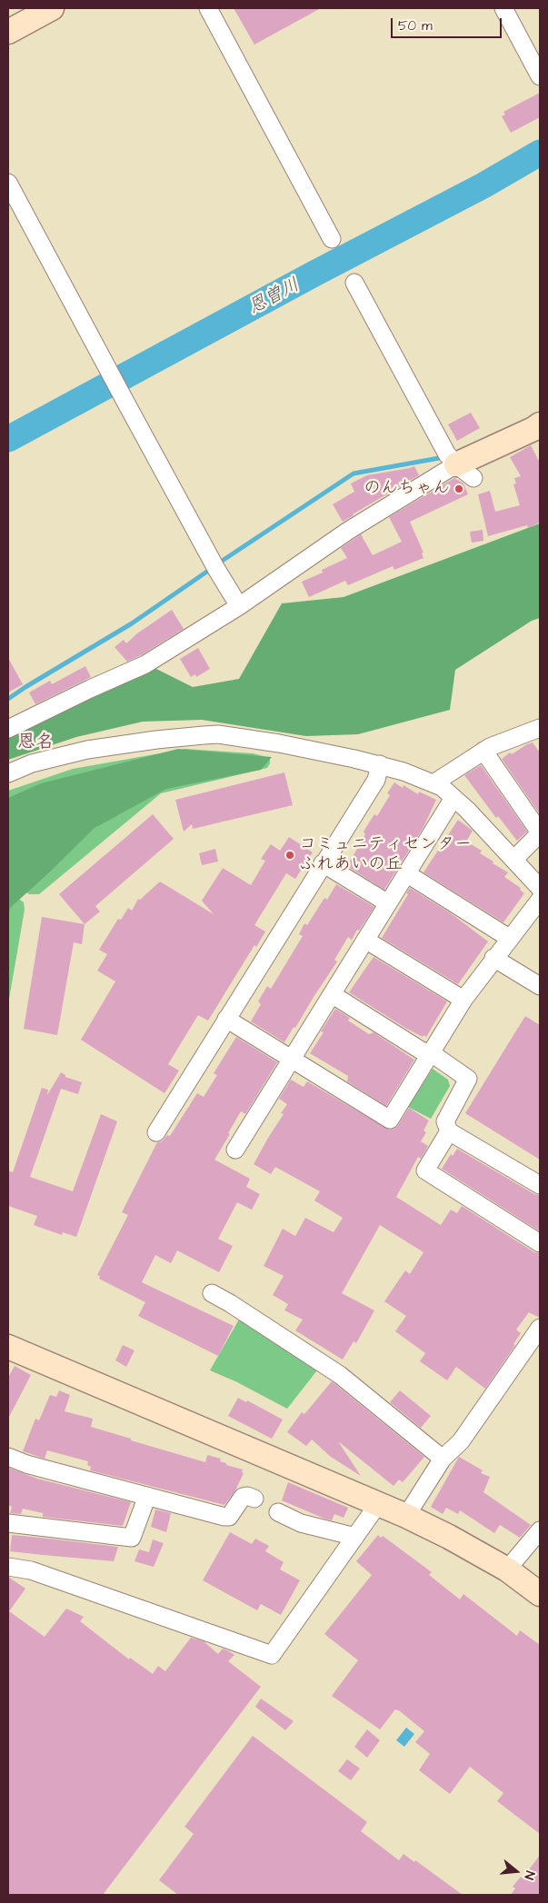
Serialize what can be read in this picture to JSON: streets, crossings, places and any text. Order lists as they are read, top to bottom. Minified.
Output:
{"districts":["恩名"],"water":["恩曽川"],"places":["のんちゃん","コミュニティセンター ふれあいの丘"],"scale_bar":"50 m","north":"right"}
